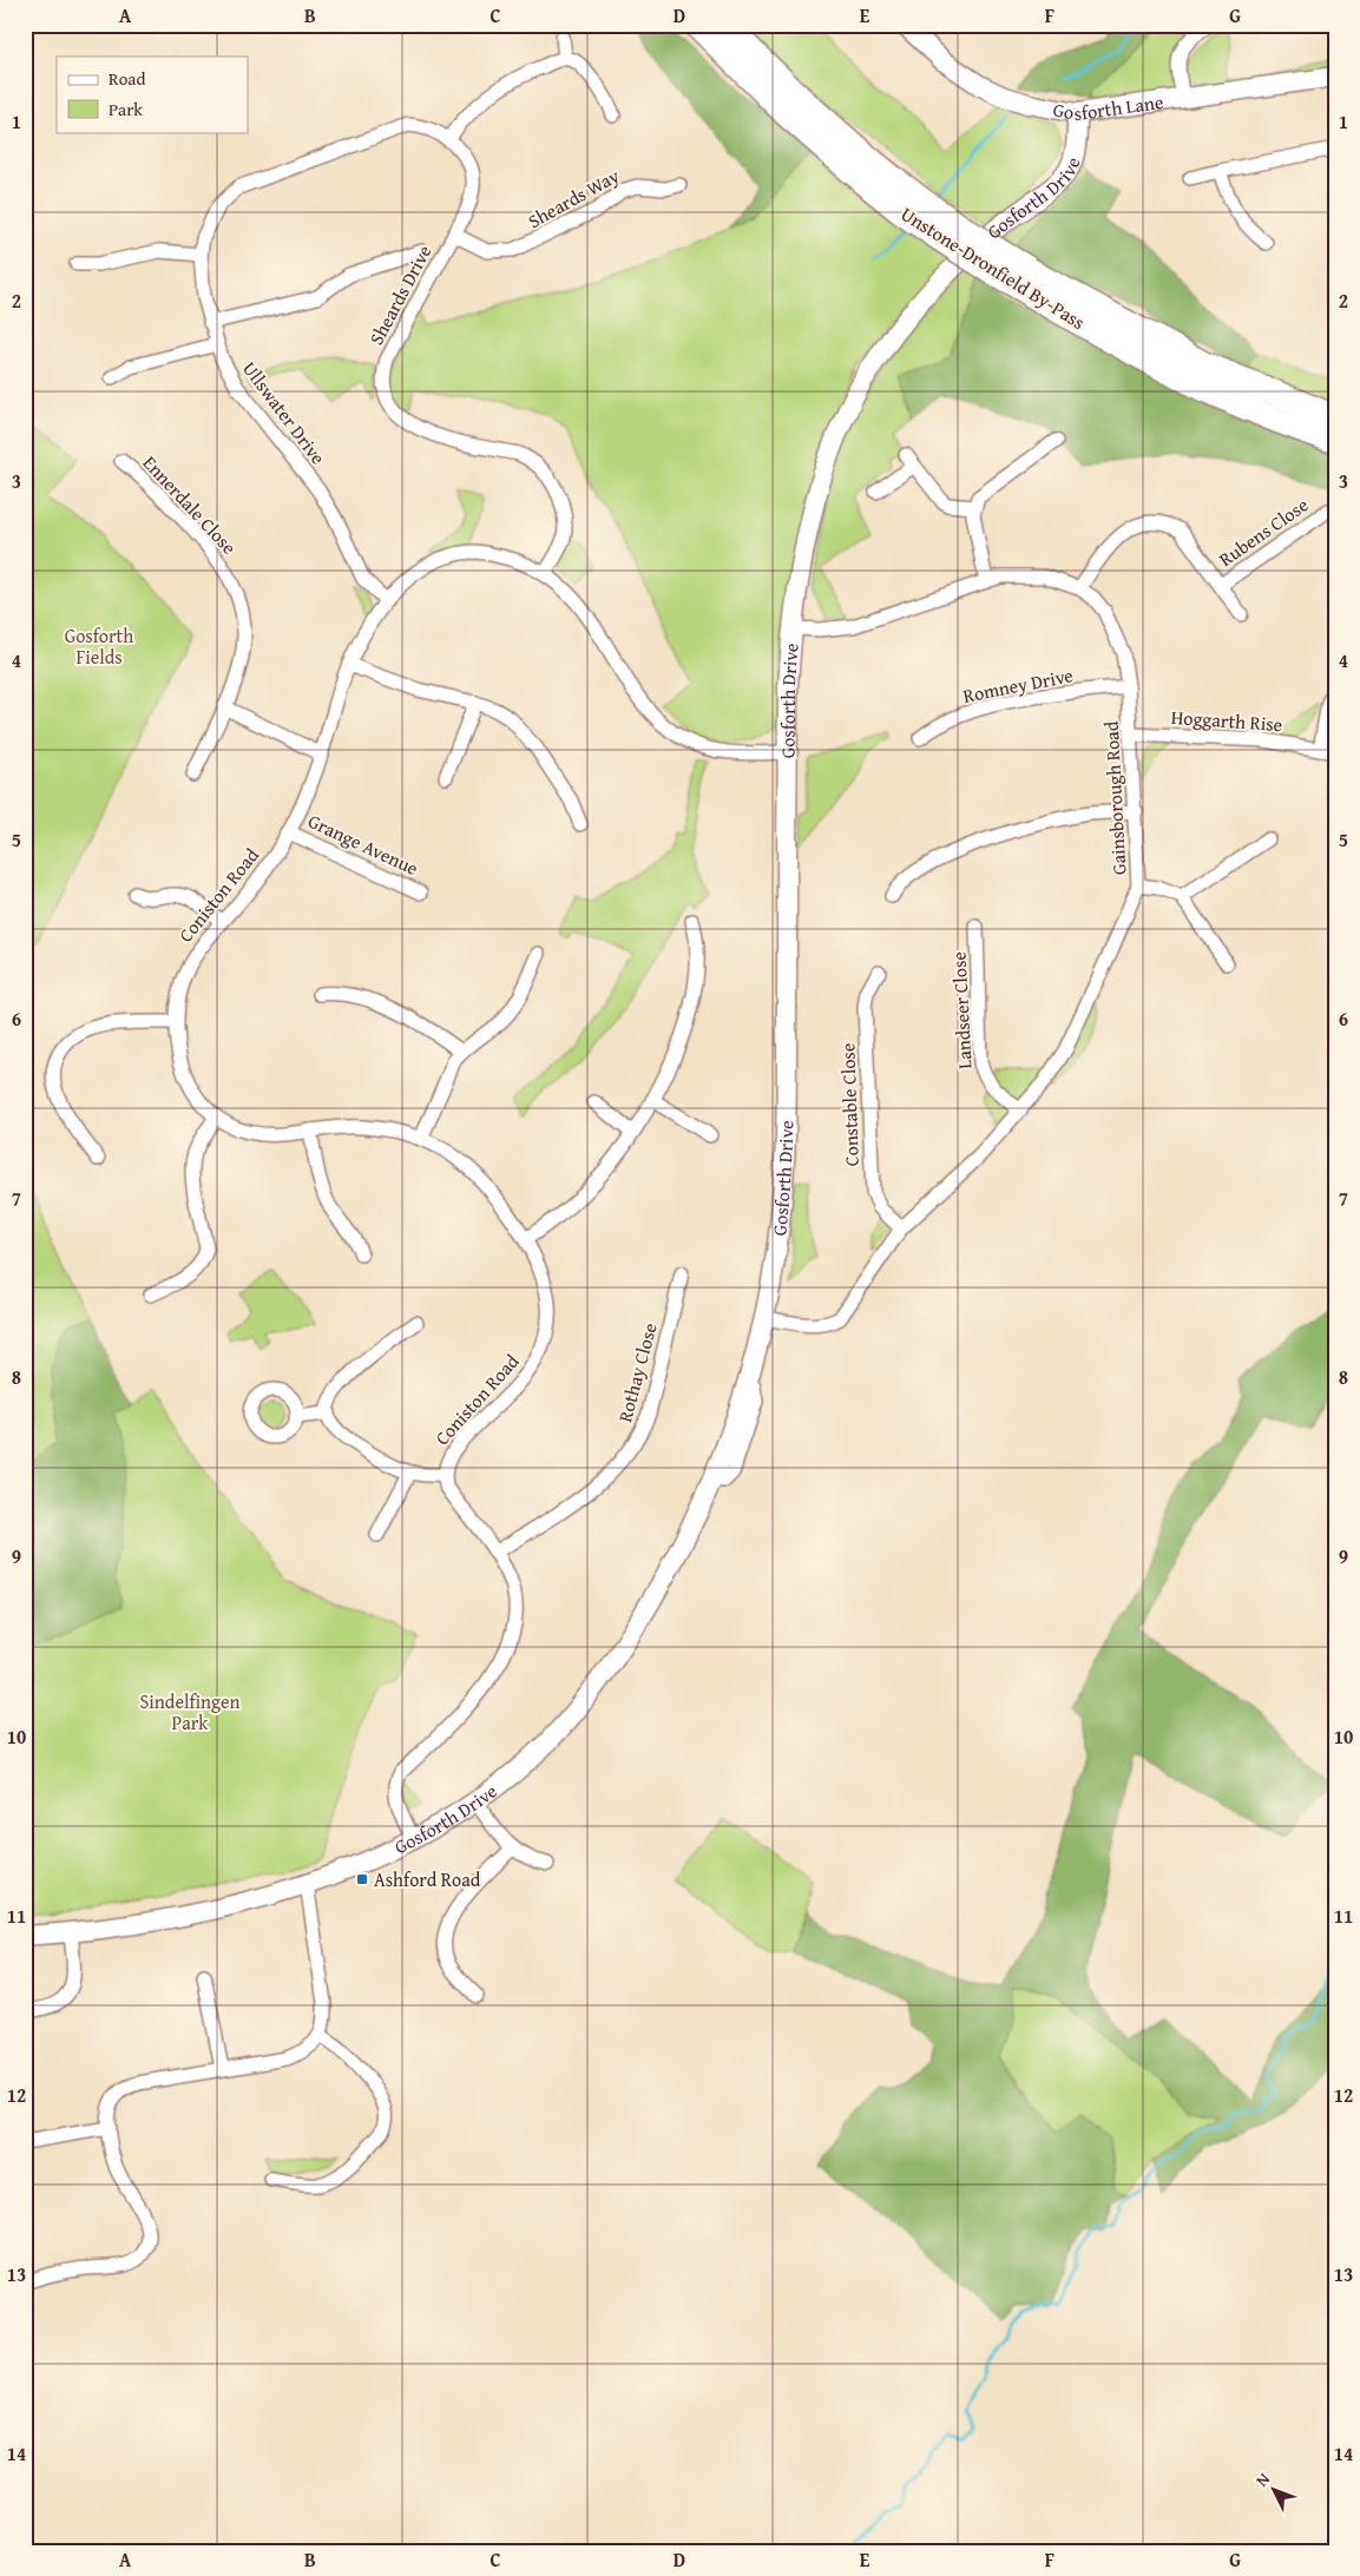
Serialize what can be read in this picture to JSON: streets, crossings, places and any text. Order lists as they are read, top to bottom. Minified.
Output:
{"streets":{"highway":["Unstone-Dronfield By-Pass"],"street":["Gosforth Lane","Gosforth Drive","Sheards Way","Sheards Drive","Ullswater Drive","Ennerdale Close","Rubens Close","Romney Drive","Hoggarth Rise","Gainsborough Road","Grange Avenue","Coniston Road","Landseer Close","Constable Close","Rothay Close"]},"crossings":[["Gosforth Lane","Gosforth Drive"],["Gosforth Drive","Gainsborough Road"],["Gosforth Drive","Coniston Road"],["Sheards Way","Sheards Drive"],["Sheards Drive","Ullswater Drive"],["Sheards Drive","Coniston Road"],["Ullswater Drive","Coniston Road"],["Rubens Close","Gainsborough Road"],["Romney Drive","Gainsborough Road"],["Hoggarth Rise","Gainsborough Road"],["Gainsborough Road","Landseer Close"],["Gainsborough Road","Constable Close"],["Grange Avenue","Coniston Road"],["Coniston Road","Rothay Close"]],"parks":["Gosforth Fields","Sindelfingen Park"],"places":{"transit":["Ashford Road"]},"legend":["Road","Park"],"north":"top left","grid":{"columns":["A","B","C","D","E","F","G"],"rows":["1","2","3","4","5","6","7","8","9","10","11","12","13","14"]}}
